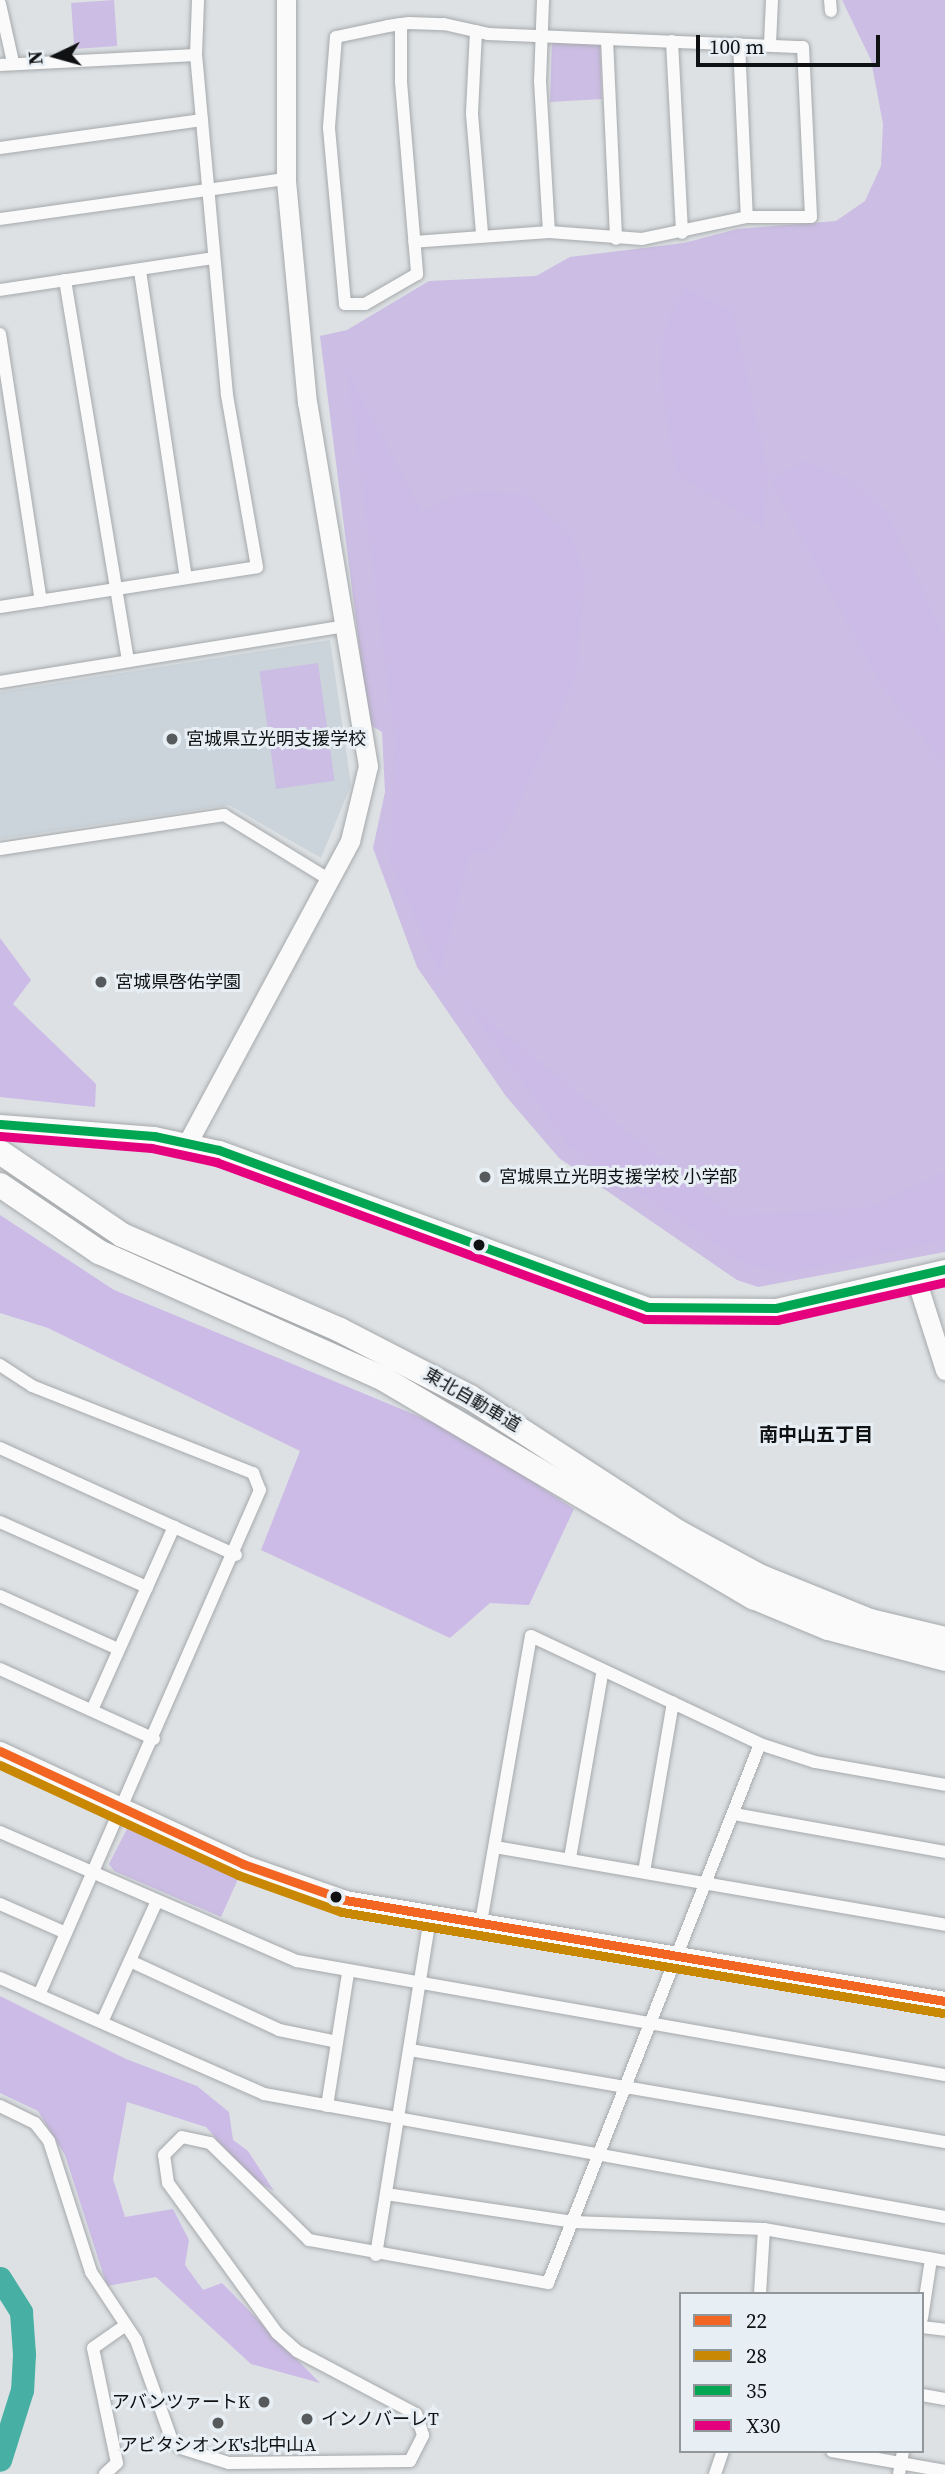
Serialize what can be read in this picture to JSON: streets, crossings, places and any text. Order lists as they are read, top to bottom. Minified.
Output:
{"streets":{"highway":["東北自動車道"]},"districts":["南中山五丁目"],"places":["宮城県立光明支援学校","宮城県啓佑学園","宮城県立光明支援学校 小学部","アバンツァートK","インノバーレT","アビタシオンK's北中山A"],"lines":["transit line 35","transit line X30","transit line 22","transit line 28"],"legend":["22","28","35","X30"],"scale_bar":"100 m","north":"left"}
